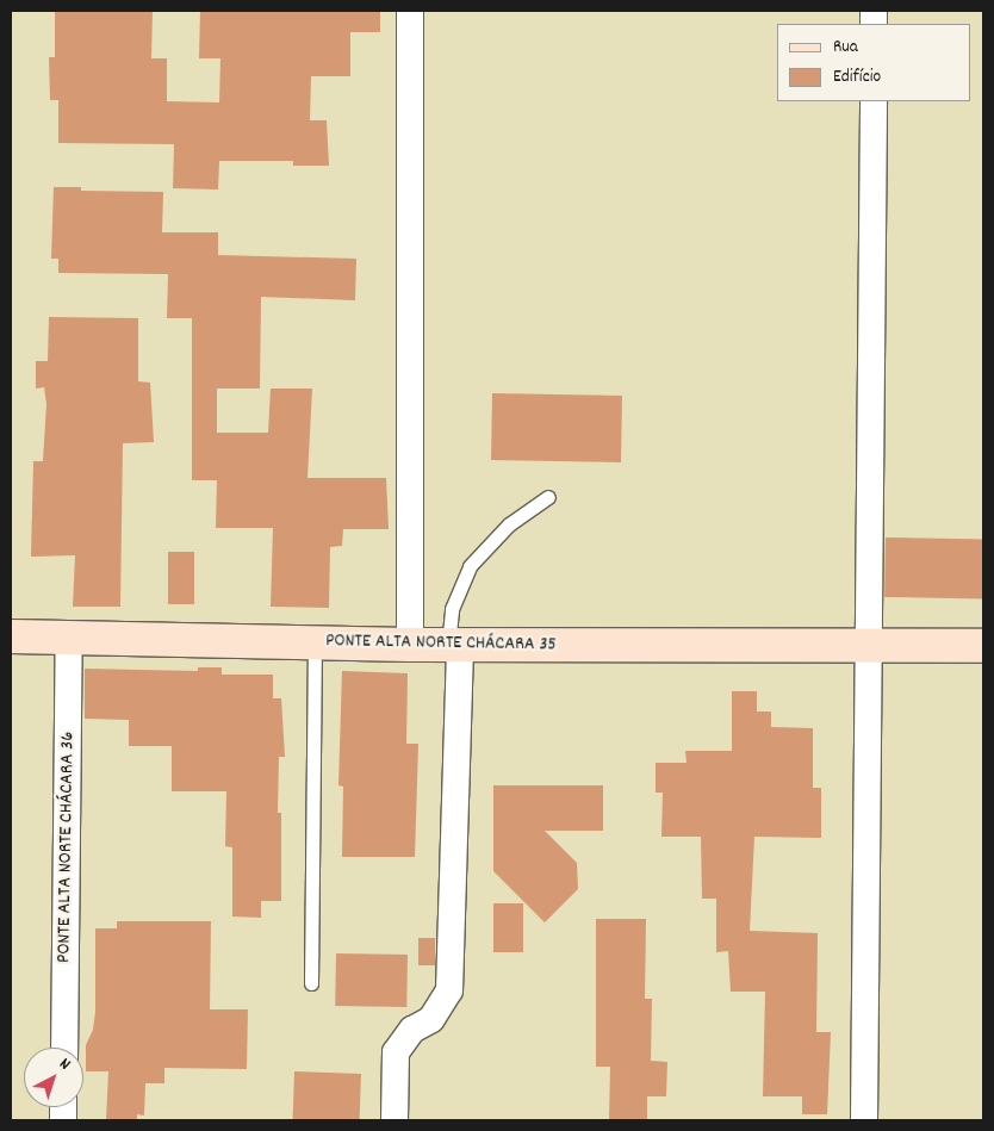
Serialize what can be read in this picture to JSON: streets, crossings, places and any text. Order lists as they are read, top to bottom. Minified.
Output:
{"streets":{"street":["PONTE ALTA NORTE CHÁCARA 35","PONTE ALTA NORTE CHÁCARA 36"]},"crossings":[["PONTE ALTA NORTE CHÁCARA 35","PONTE ALTA NORTE CHÁCARA 36"]],"legend":["Rua","Edifício"],"north":"top right"}
